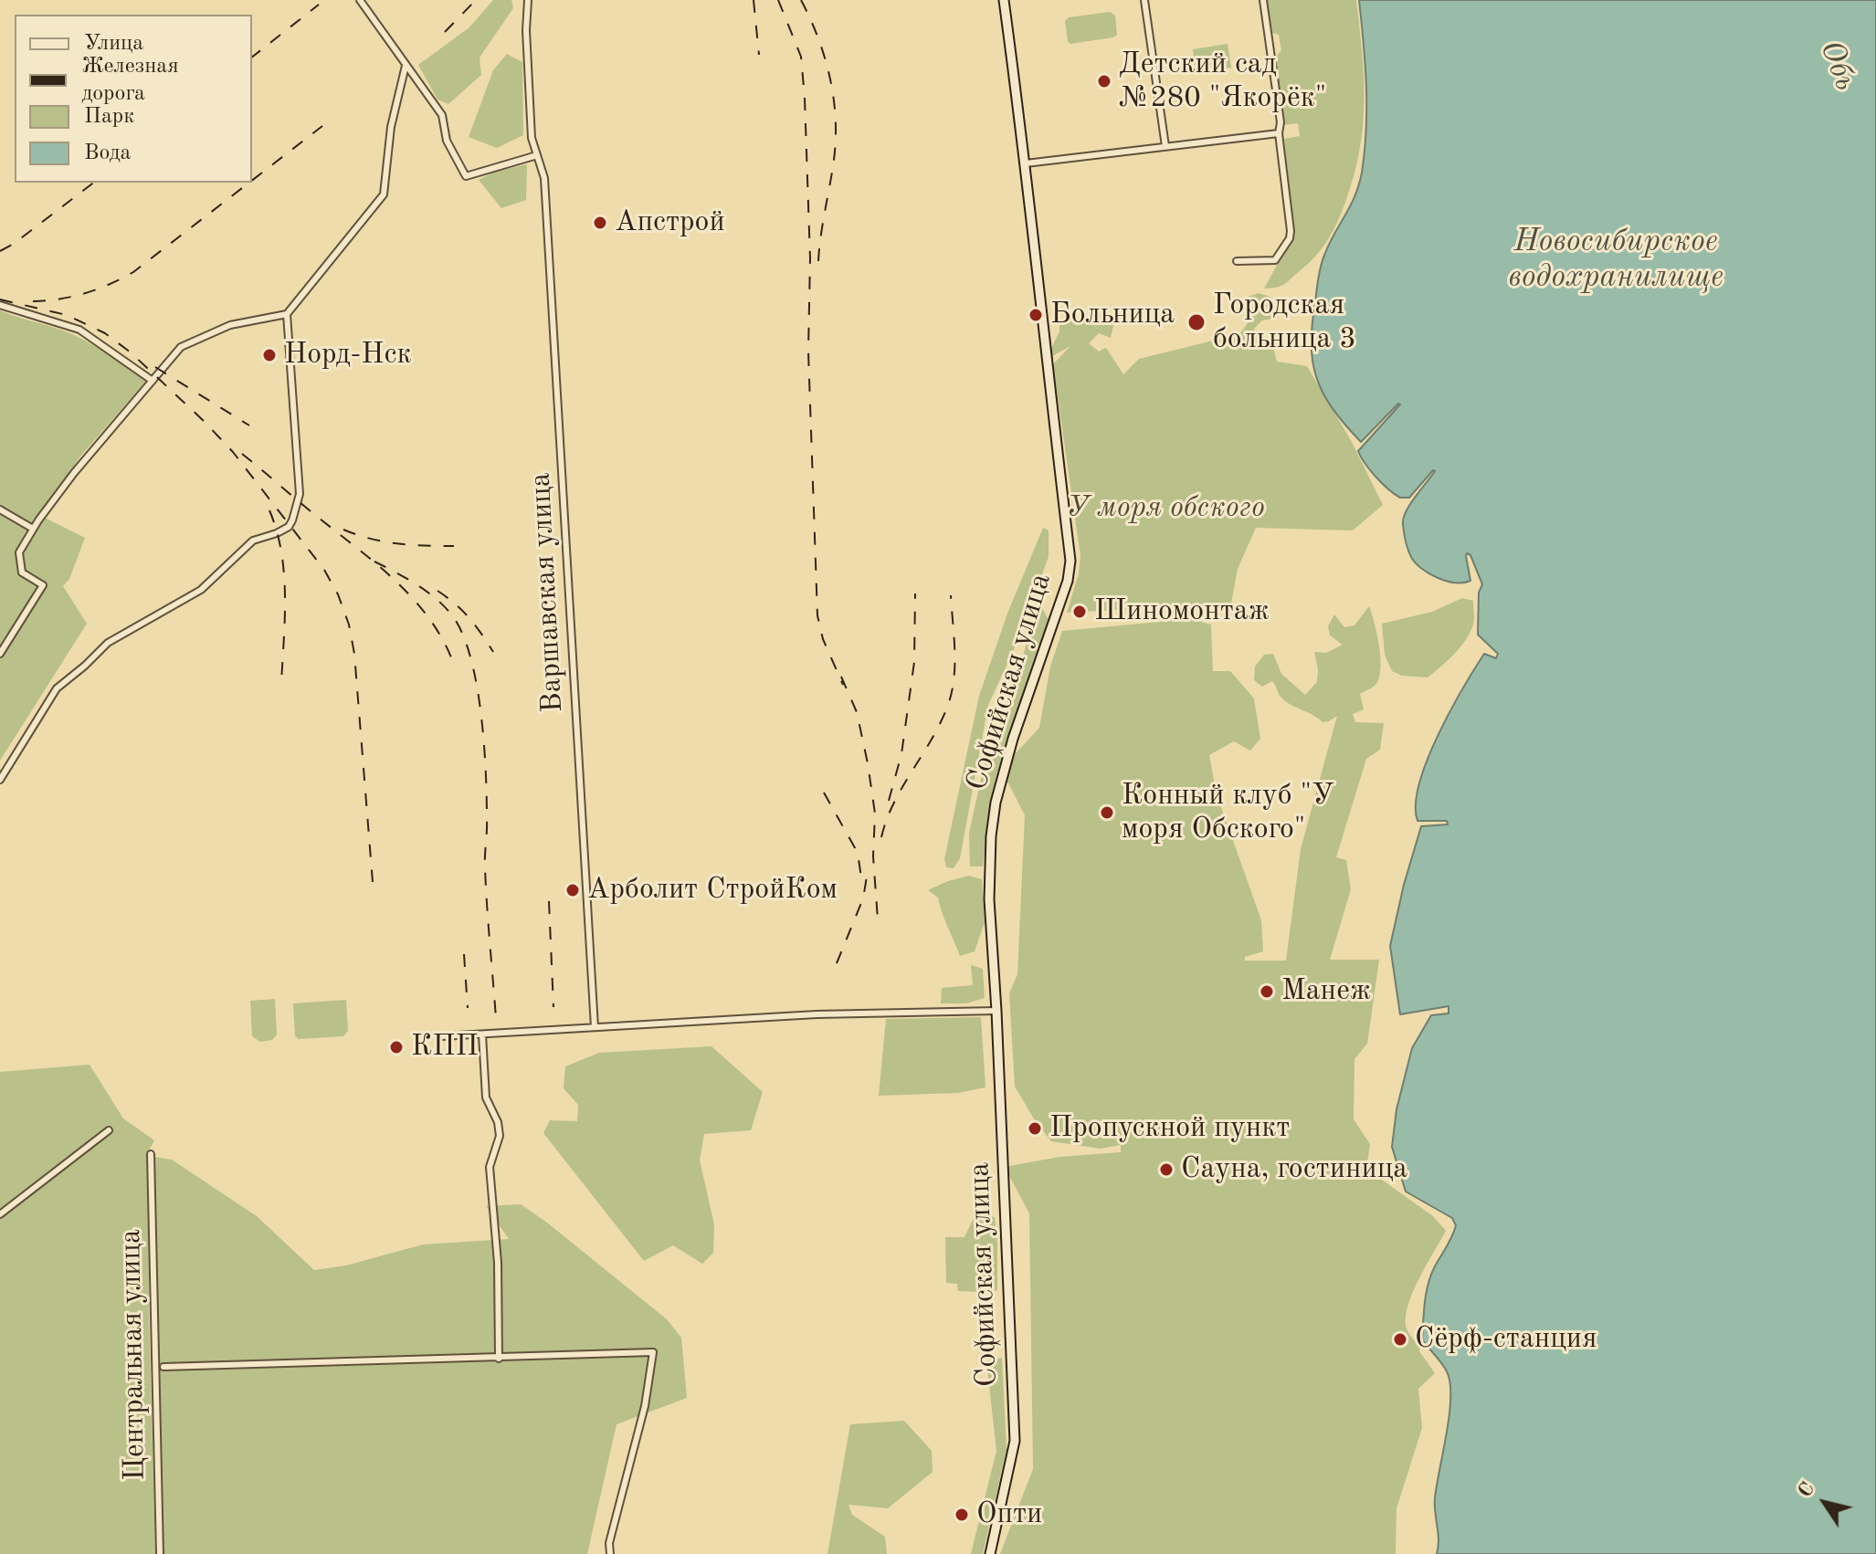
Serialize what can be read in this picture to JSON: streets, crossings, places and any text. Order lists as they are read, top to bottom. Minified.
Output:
{"streets":{"main road":["Софийская улица"],"street":["Варшавская улица","Центральная улица"]},"water":["Обь","Новосибирское водохранилище"],"parks":["У моря обского"],"places":["Детский сад №280 \"Якорёк\"","Апстрой","Больница","Городская больница 3","Норд-Нск","Шиномонтаж","Конный клуб \"У моря Обского\"","Арболит СтройКом","Манеж","КПП","Пропускной пункт","Сауна, гостиница","Сёрф-станция","Опти"],"legend":["Улица","Железная дорога","Парк","Вода"],"north":"top left"}
